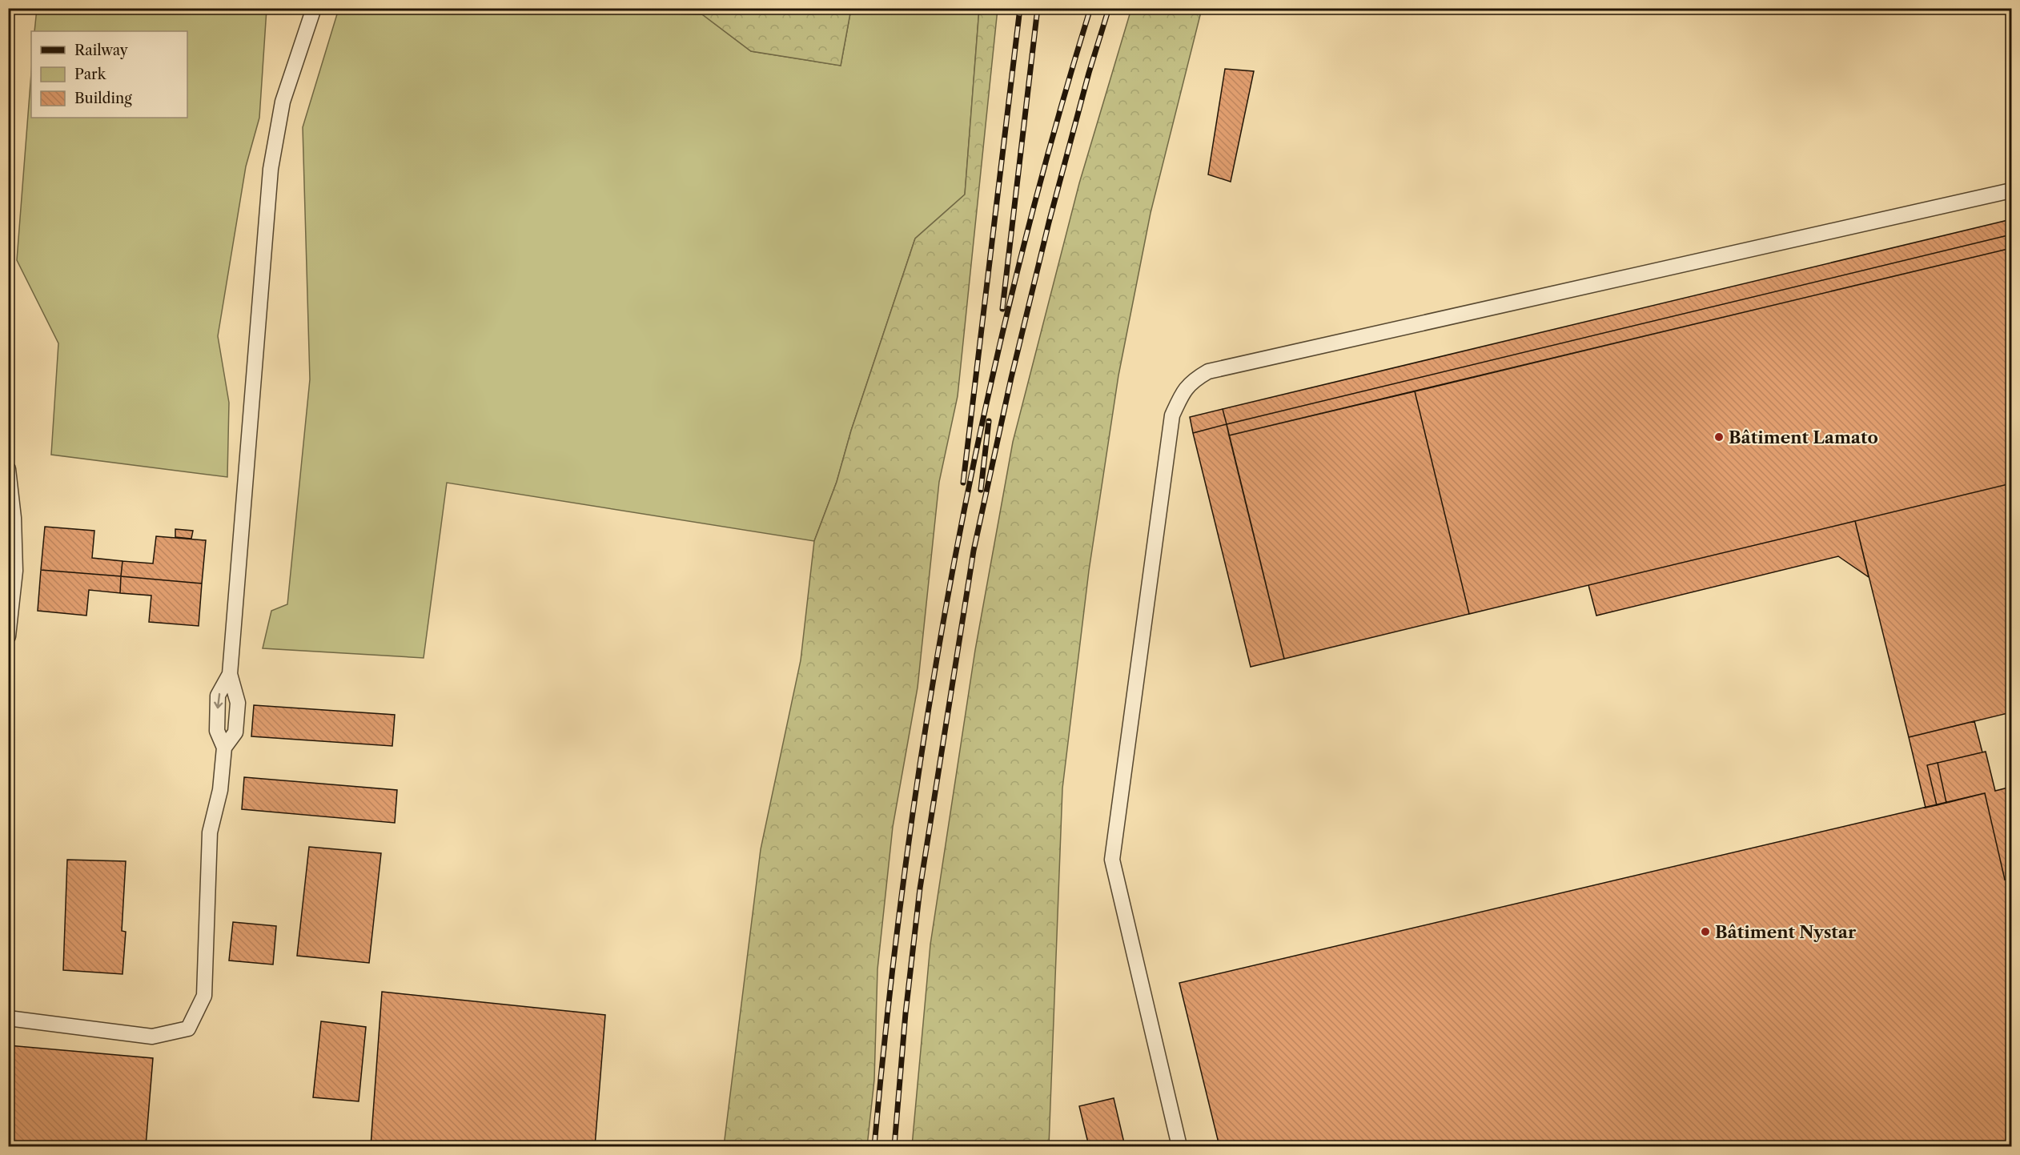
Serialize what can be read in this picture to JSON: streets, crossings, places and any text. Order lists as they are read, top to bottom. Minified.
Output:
{"places":["Bâtiment Lamato","Bâtiment Nystar"],"legend":["Railway","Park","Building"]}
